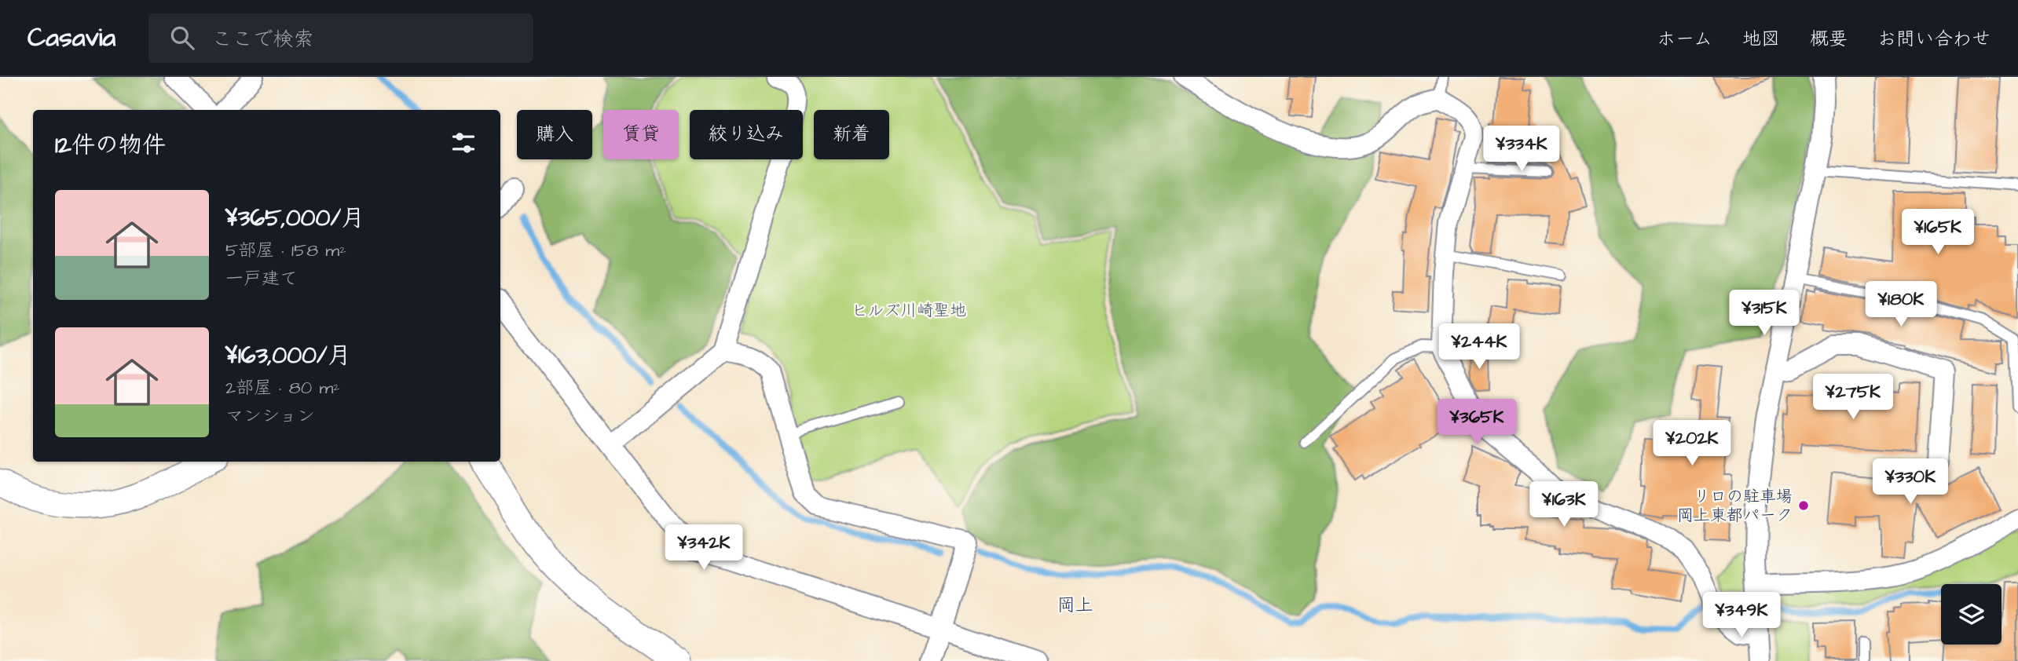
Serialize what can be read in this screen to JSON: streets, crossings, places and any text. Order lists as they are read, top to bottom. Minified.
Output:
{"districts":["岡上"],"parks":["ヒルズ川崎聖地"],"places":["リロの駐車場 岡上東都パーク"],"page":{"header":"Casavia","search":"ここで検索","nav":["ホーム","地図","概要","お問い合わせ"],"chip":["購入","賃貸","絞り込み","新着"],"heading":"12件の物件","price":["¥334K","¥165K","¥180K","¥315K","¥244K","¥275K","¥365K","¥202K","¥330K","¥163K","¥342K","¥349K"],"list":[{"name":"¥365,000/月","note":"5部屋 · 158 m² · 一戸建て"},{"name":"¥163,000/月","note":"2部屋 · 80 m² · マンション"}]}}
